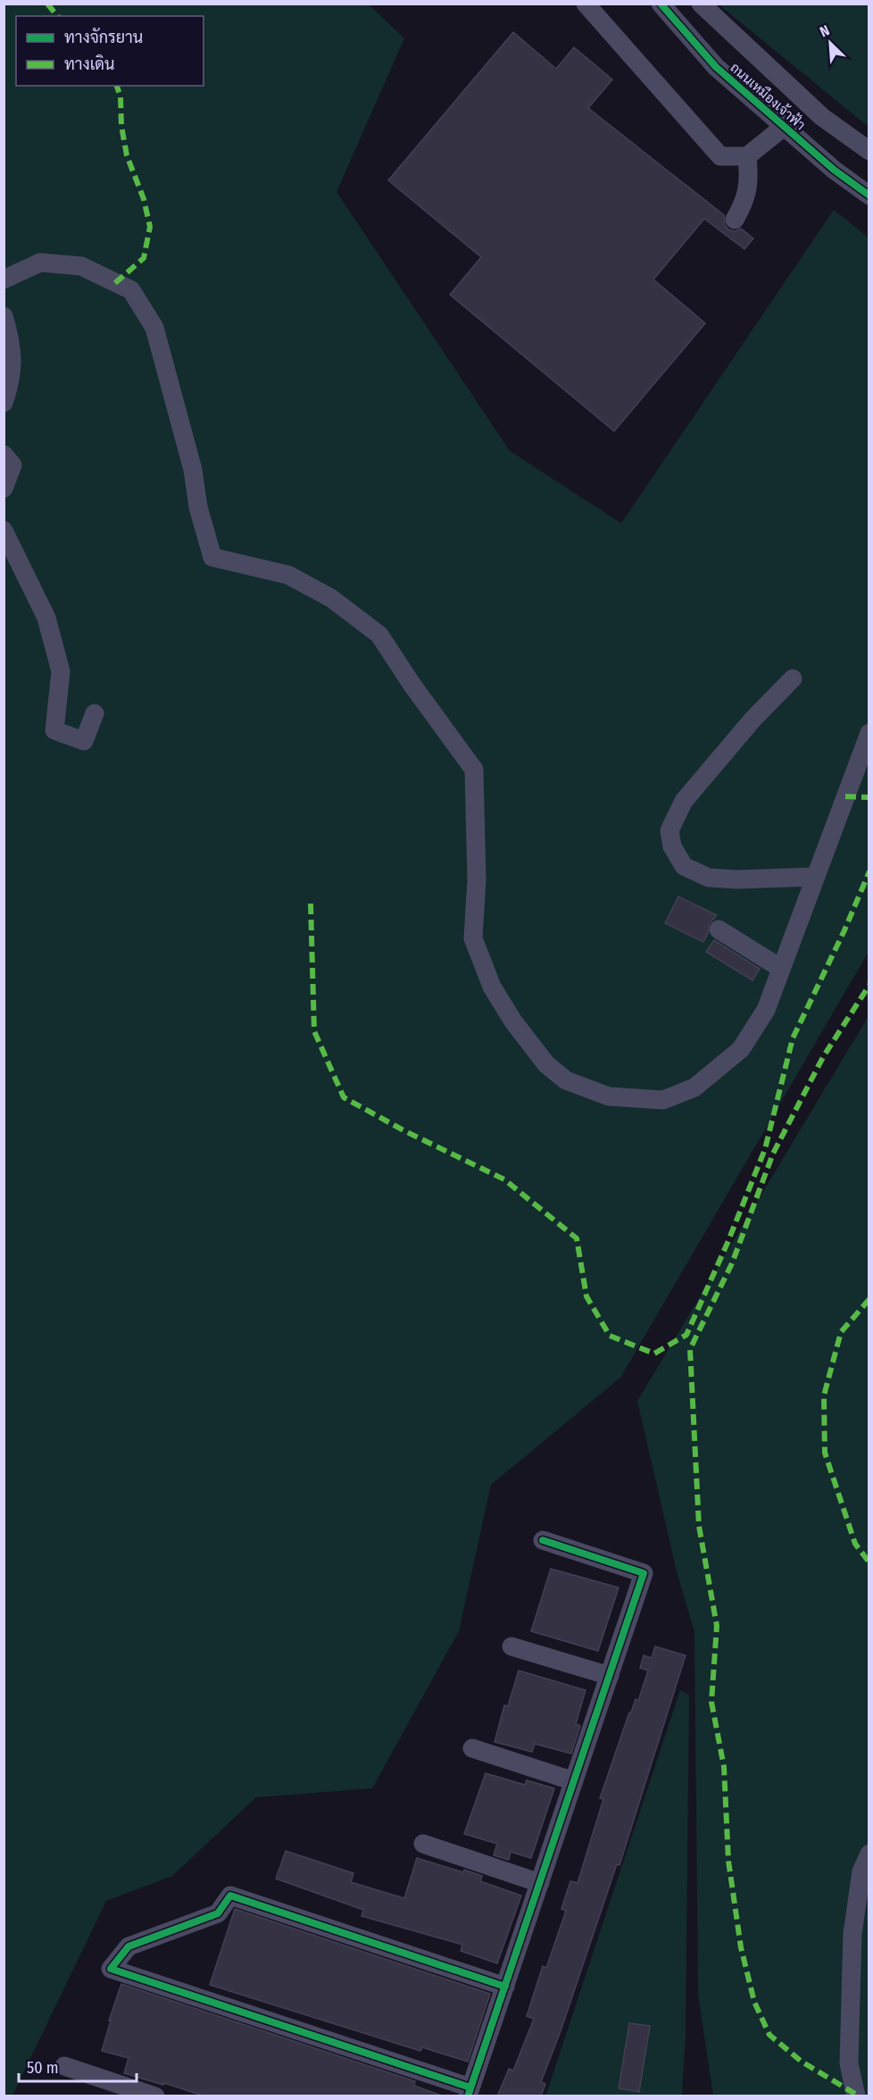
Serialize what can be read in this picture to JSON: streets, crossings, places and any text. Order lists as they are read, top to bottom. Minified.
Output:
{"streets":{"street":["ถนนเหมืองเจ้าฟ้า"]},"legend":["ทางจักรยาน","ทางเดิน"],"scale_bar":"50 m","north":"top left"}
